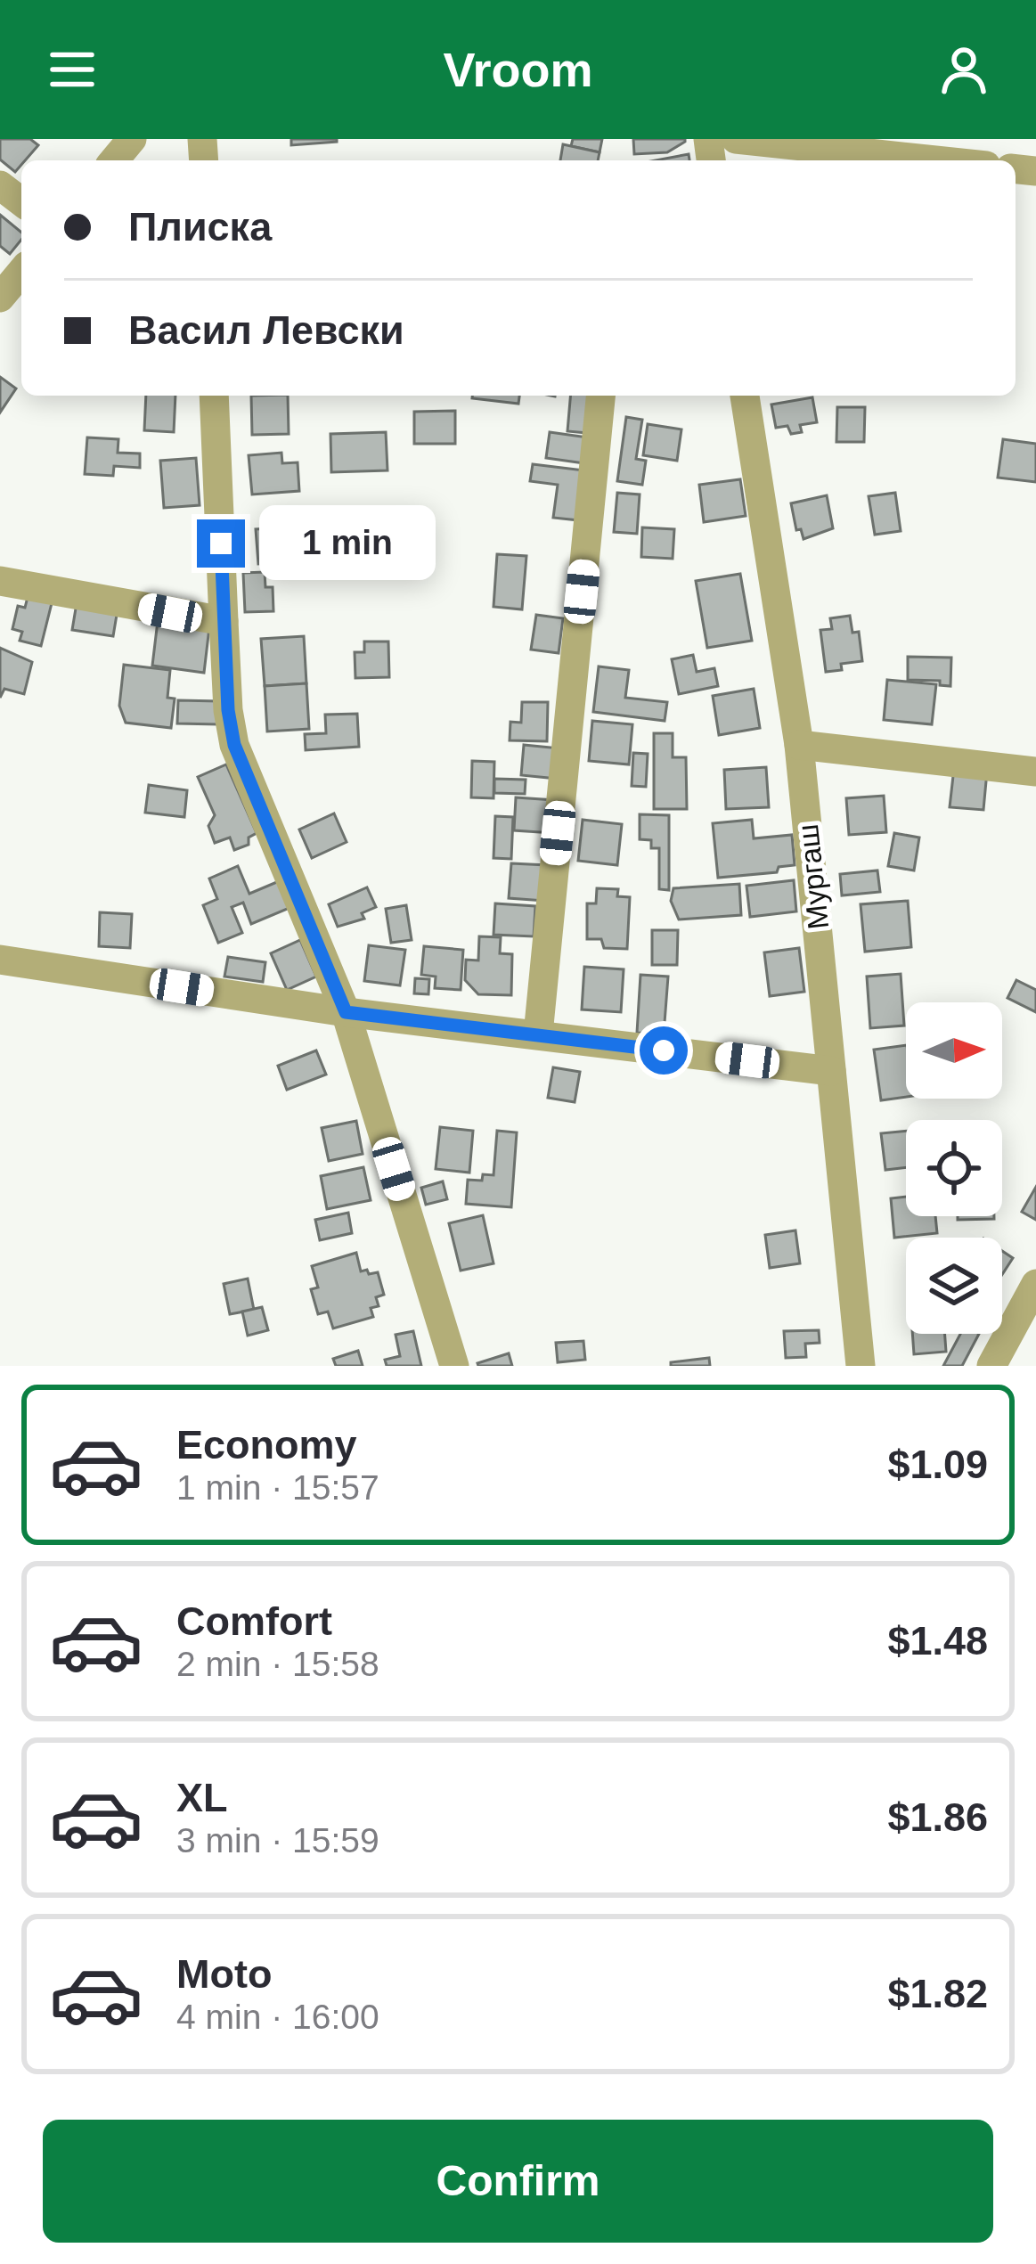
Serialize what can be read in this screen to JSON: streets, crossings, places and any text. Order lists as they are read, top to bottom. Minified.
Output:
{"streets":{"street":["Мургаш"]},"north":"right","page":{"header":"Vroom","banner":["Плиска","Васил Левски"],"bubble":"1 min","list":[{"name":"Economy","note":"1 min · 15:57","value":"$1.09"},{"name":"Comfort","note":"2 min · 15:58","value":"$1.48"},{"name":"XL","note":"3 min · 15:59","value":"$1.86"},{"name":"Moto","note":"4 min · 16:00","value":"$1.82"}],"buttons":"Confirm"}}
